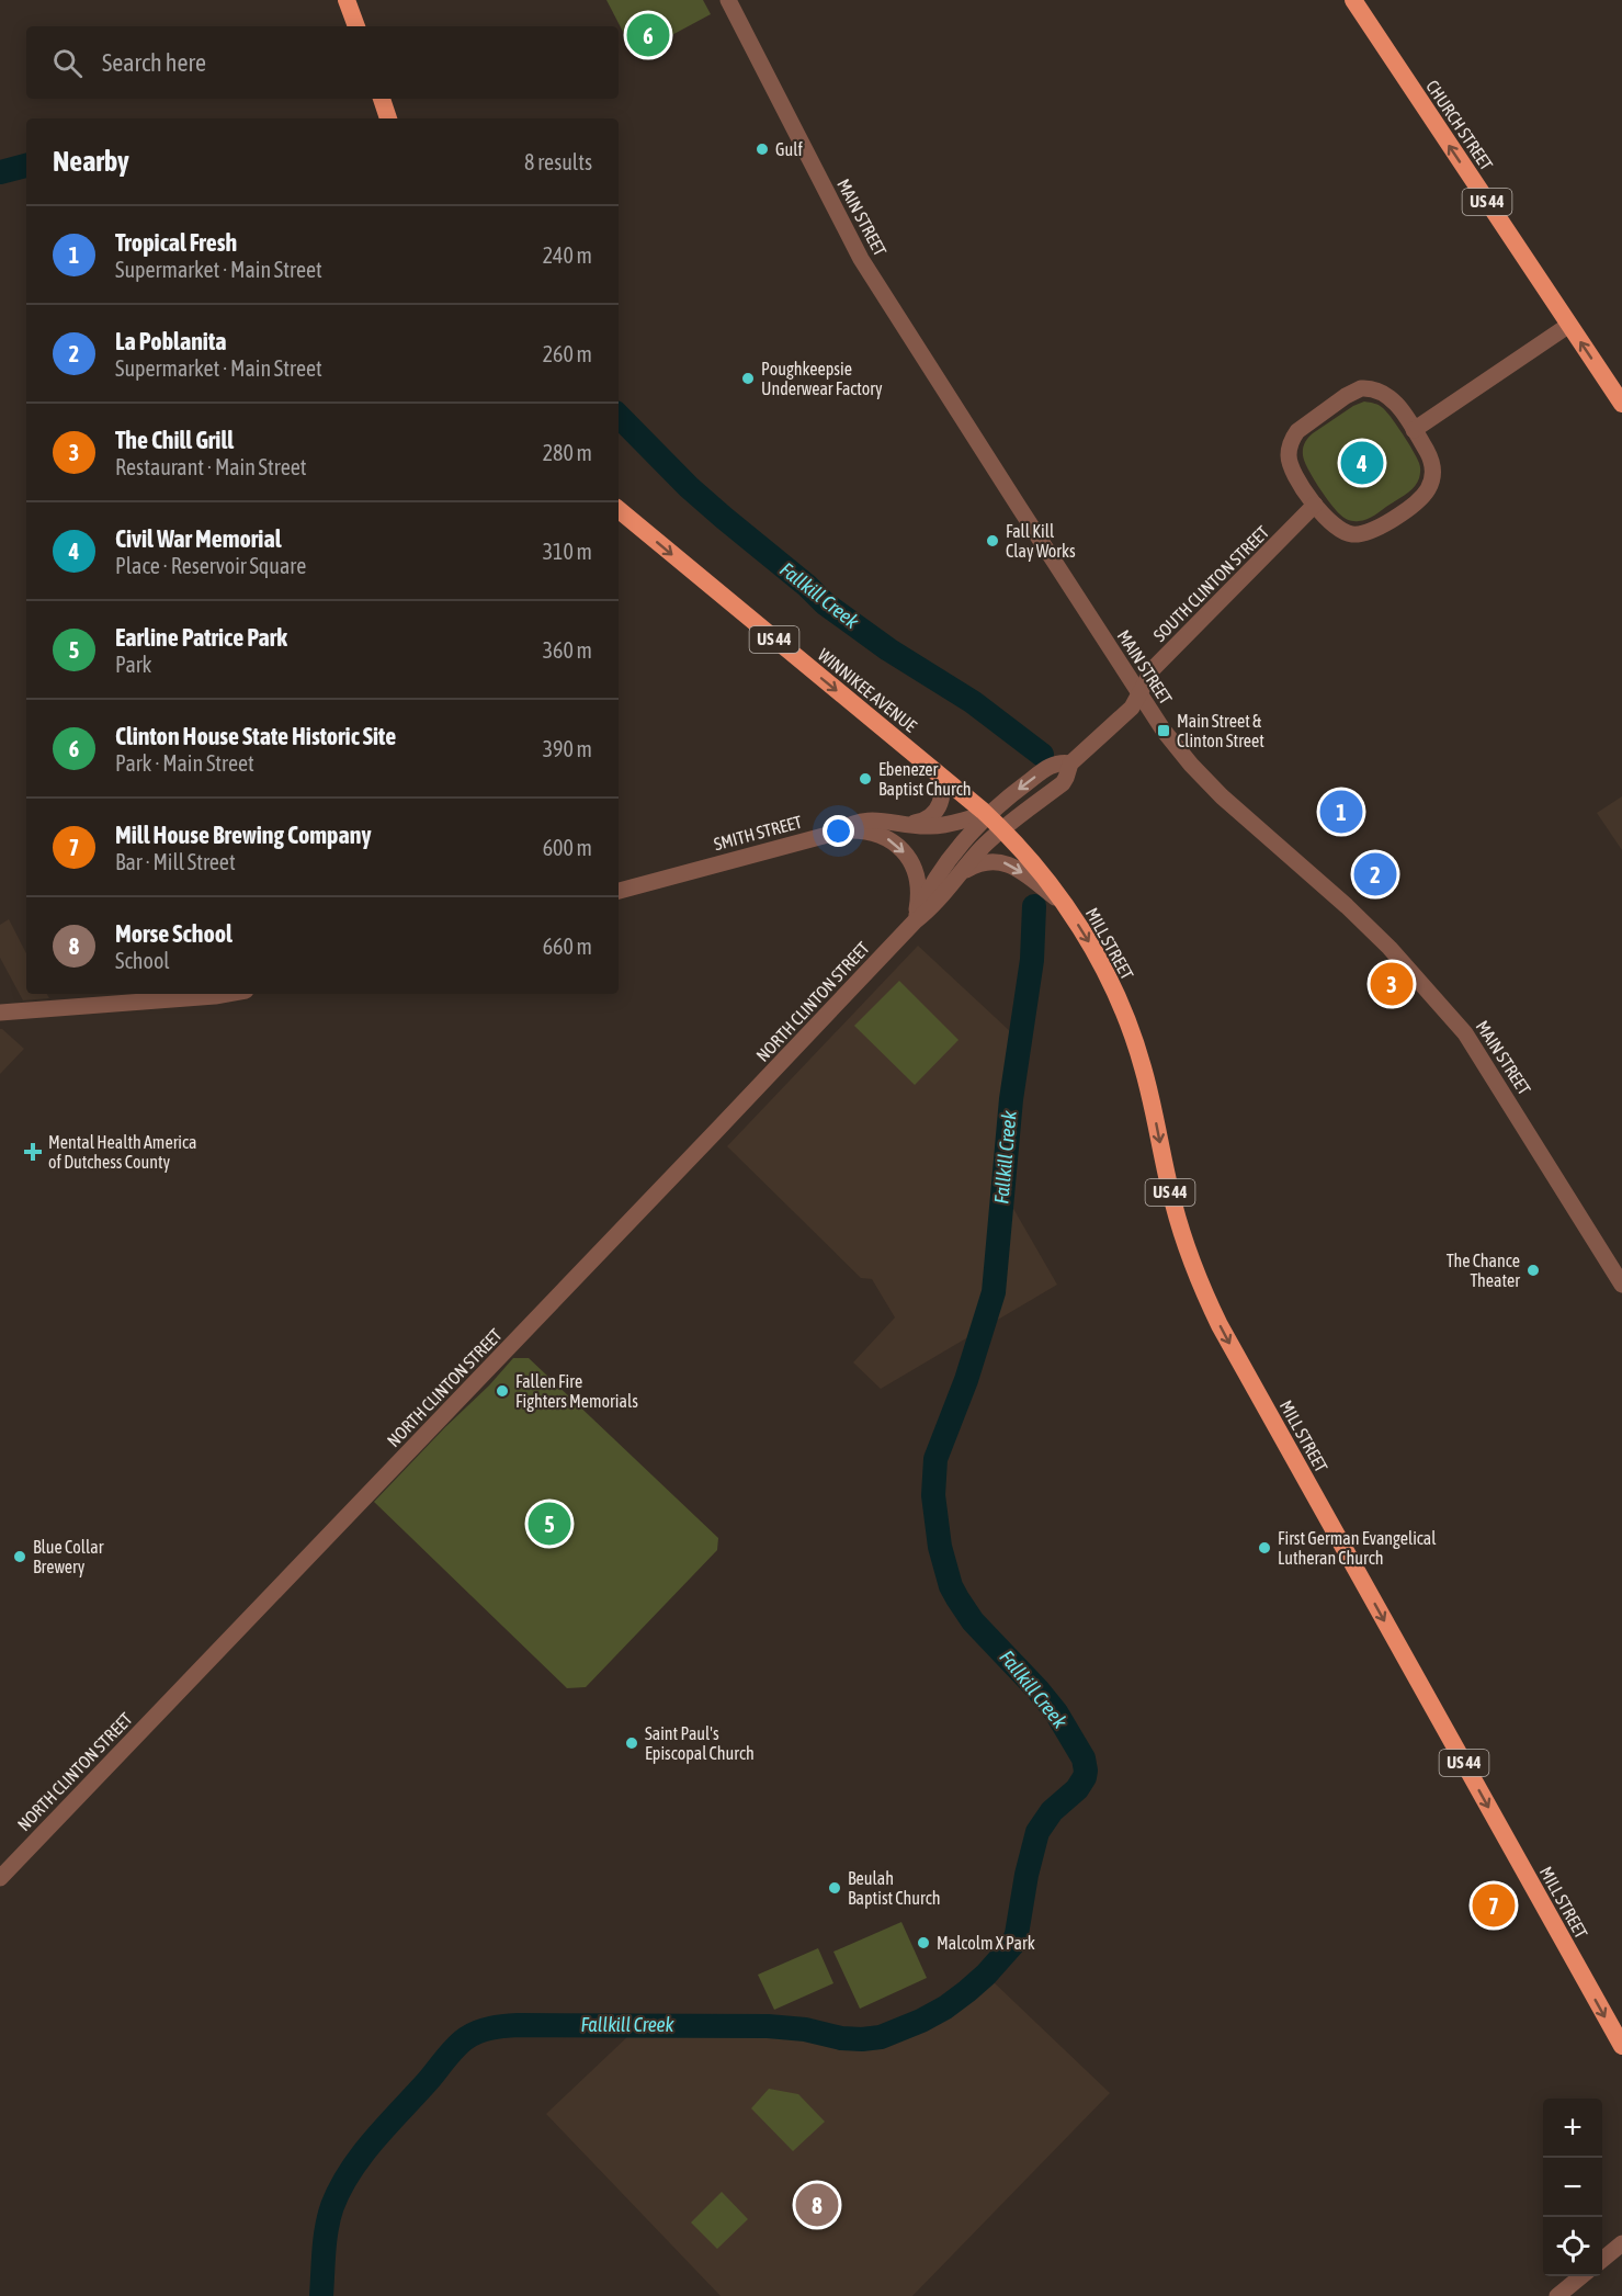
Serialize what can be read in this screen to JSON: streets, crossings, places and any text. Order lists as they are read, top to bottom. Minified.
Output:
{"streets":{"highway":["CHURCH STREET","US 44","WINNIKEE AVENUE","MILL STREET"],"street":["MAIN STREET","SOUTH CLINTON STREET","SMITH STREET","NORTH CLINTON STREET"]},"crossings":[["MAIN STREET","SOUTH CLINTON STREET"],["MAIN STREET","NORTH CLINTON STREET"],["SOUTH CLINTON STREET","NORTH CLINTON STREET"],["WINNIKEE AVENUE","SMITH STREET"],["WINNIKEE AVENUE","MILL STREET"],["WINNIKEE AVENUE","NORTH CLINTON STREET"],["SMITH STREET","NORTH CLINTON STREET"],["MILL STREET","NORTH CLINTON STREET"]],"one_way":["CHURCH STREET","WINNIKEE AVENUE","MILL STREET"],"water":["Fallkill Creek"],"places":{"other":["Gulf","Poughkeepsie Underwear Factory","Fall Kill Clay Works","Ebenezer Baptist Church","The Chance Theater","Fallen Fire Fighters Memorials","First German Evangelical Lutheran Church","Blue Collar Brewery","Saint Paul's Episcopal Church","Beulah Baptist Church","Malcolm X Park"],"transit":["Main Street & Clinton Street"],"health":["Mental Health America of Dutchess County"]},"page":{"pins":["6","4","1","2","3","5","7","8"],"search":"Search here","heading":["Nearby","8 results"],"list":[{"mark":"1","name":"Tropical Fresh","note":"Supermarket · Main Street","value":"240 m"},{"mark":"2","name":"La Poblanita","note":"Supermarket · Main Street","value":"260 m"},{"mark":"3","name":"The Chill Grill","note":"Restaurant · Main Street","value":"280 m"},{"mark":"4","name":"Civil War Memorial","note":"Place · Reservoir Square","value":"310 m"},{"mark":"5","name":"Earline Patrice Park","note":"Park","value":"360 m"},{"mark":"6","name":"Clinton House State Historic Site","note":"Park · Main Street","value":"390 m"},{"mark":"7","name":"Mill House Brewing Company","note":"Bar · Mill Street","value":"600 m"},{"mark":"8","name":"Morse School","note":"School","value":"660 m"}],"map_buttons":["+","−"]}}
